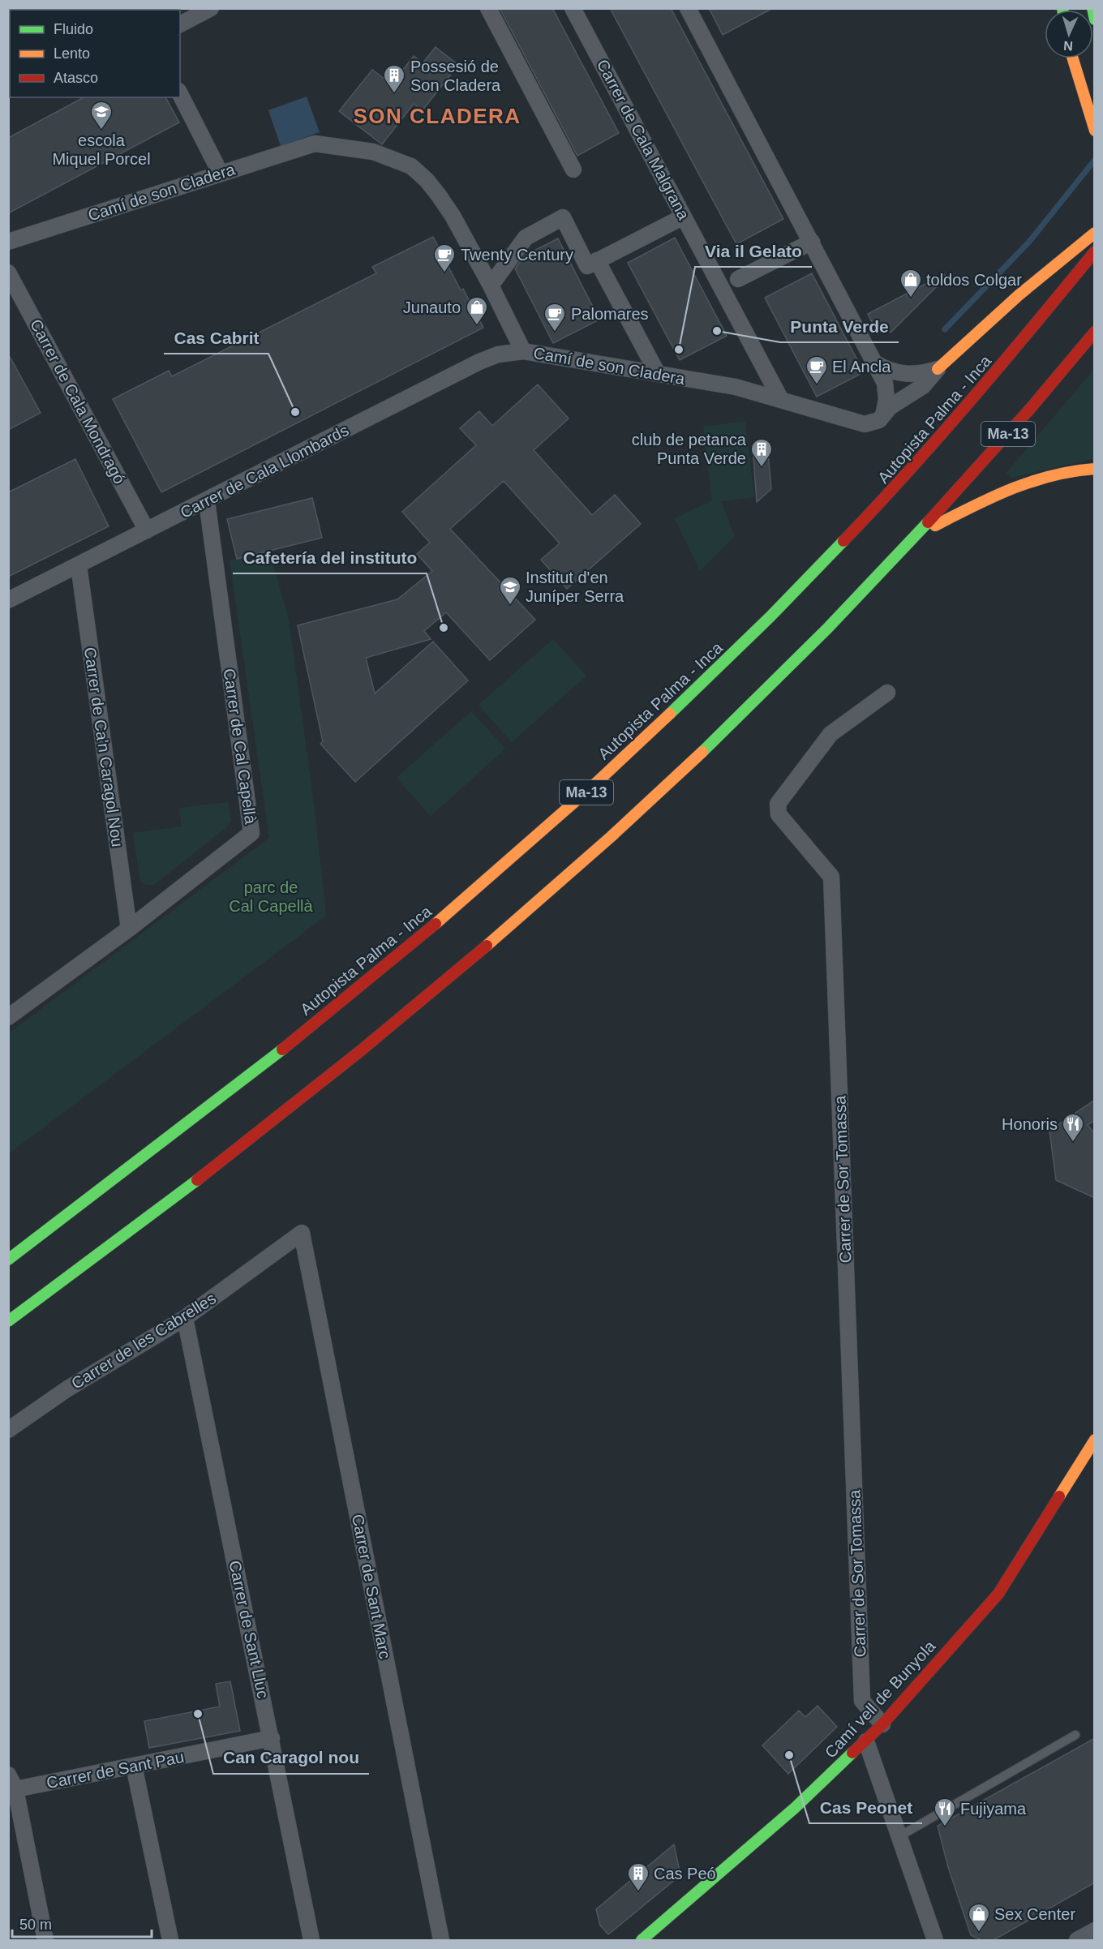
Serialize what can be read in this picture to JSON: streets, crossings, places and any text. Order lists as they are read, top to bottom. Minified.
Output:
{"streets":{"main road":["Autopista Palma - Inca","Ma-13","Camí vell de Bunyola"],"street":["Carrer de Cala Malgrana","Camí de son Cladera","Carrer de Cala Mondragó","Carrer de Cala Llombards","Carrer de Cal Capellà","Carrer de Ca'n Caragol Nou","Carrer de Sor Tomassa","Carrer de les Cabrelles","Carrer de Sant Marc","Carrer de Sant Lluc","Carrer de Sant Pau"]},"crossings":[["Carrer de Cala Malgrana","Camí de son Cladera"],["Camí de son Cladera","Carrer de Cala Llombards"],["Carrer de Cala Mondragó","Carrer de Cala Llombards"],["Carrer de Cala Llombards","Carrer de Cal Capellà"],["Carrer de Cala Llombards","Carrer de Ca'n Caragol Nou"],["Carrer de Cal Capellà","Carrer de Ca'n Caragol Nou"],["Carrer de Sor Tomassa","Camí vell de Bunyola"],["Carrer de les Cabrelles","Carrer de Sant Marc"],["Carrer de les Cabrelles","Carrer de Sant Lluc"],["Carrer de Sant Lluc","Carrer de Sant Pau"]],"districts":["SON CLADERA"],"parks":["parc de Cal Capellà"],"places":{"building":["Possesió de Son Cladera","club de petanca Punta Verde","Cas Peó"],"school or university":["escola Miquel Porcel","Institut d'en Juníper Serra"],"cafe":["Twenty Century","Palomares","El Ancla"],"shop":["toldos Colgar","Junauto","Sex Center"],"other":["Punta Verde","Via il Gelato","Cas Cabrit","Cafetería del instituto","Can Caragol nou","Cas Peonet"],"restaurant":["Honoris","Fujiyama"]},"legend":["Fluido","Lento","Atasco"],"scale_bar":"50 m","north":"bottom"}
